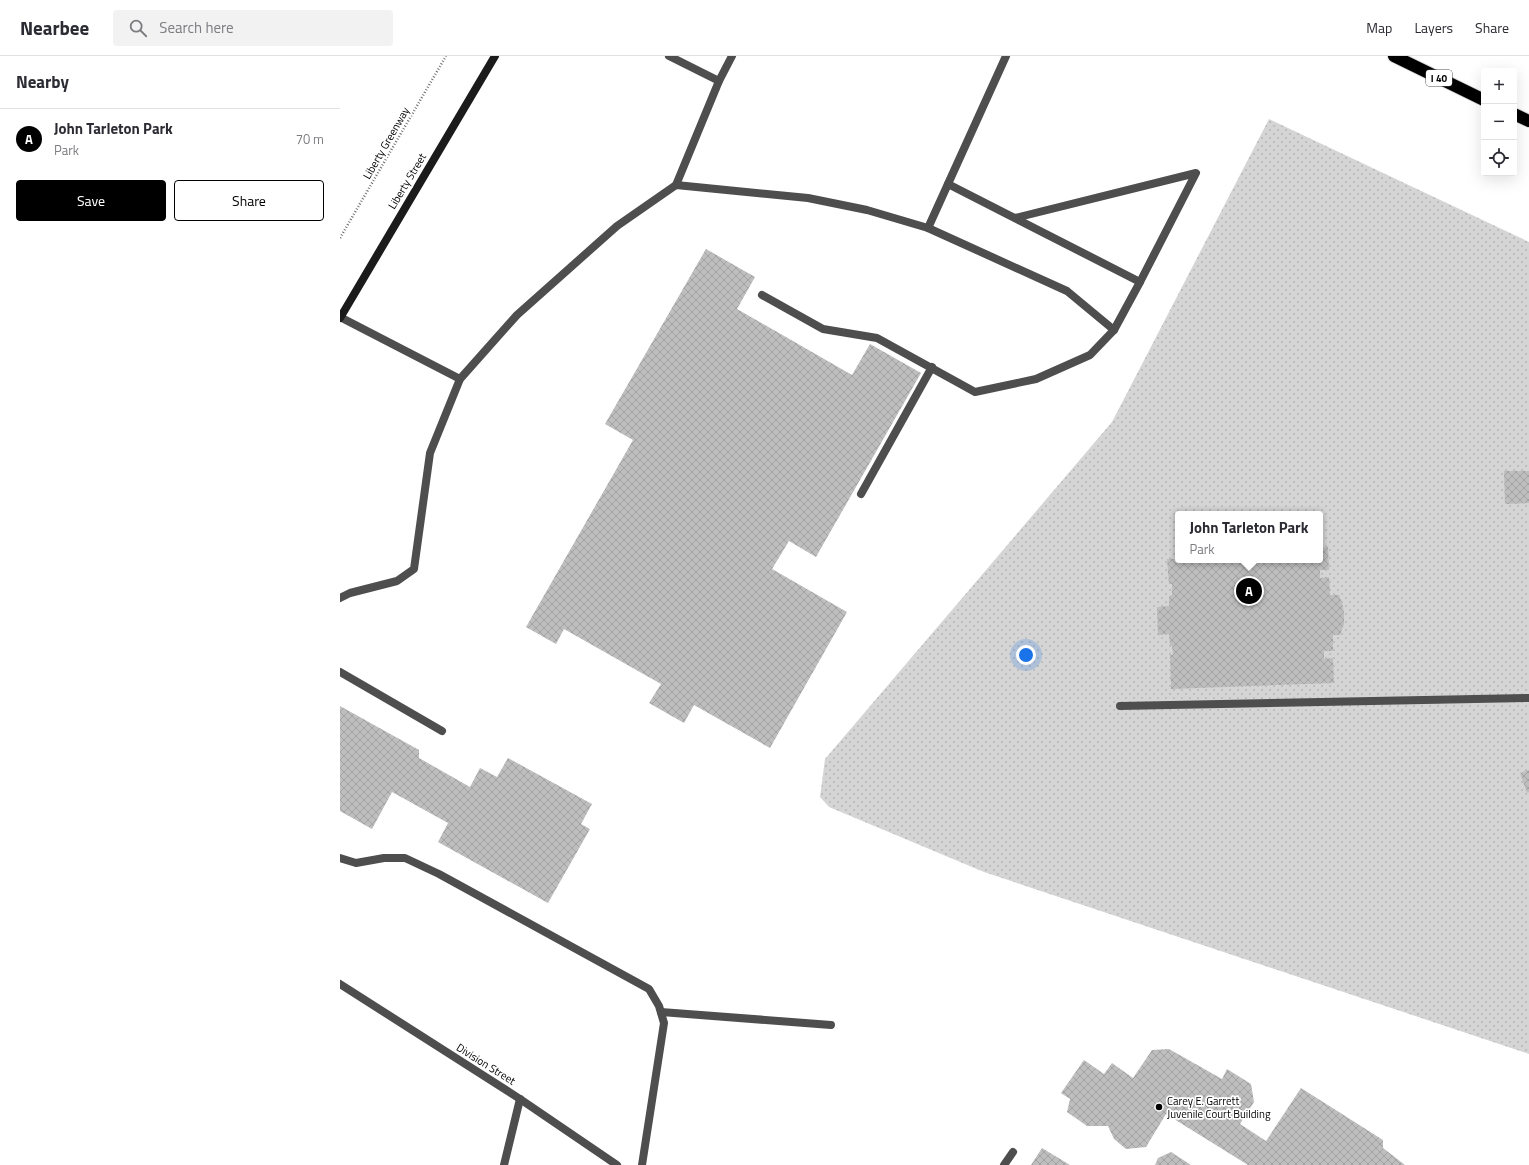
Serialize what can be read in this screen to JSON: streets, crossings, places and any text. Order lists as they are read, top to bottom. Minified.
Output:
{"streets":{"highway":["I 40"],"street":["Liberty Street","Division Street"],"path":["Liberty Greenway"]},"places":["Carey E. Garrett Juvenile Court Building"],"page":{"header":"Nearbee","search":"Search here","nav":["Map","Layers","Share"],"heading":"Nearby","map_buttons":["+","−"],"list":[{"mark":"A","name":"John Tarleton Park","note":"Park","value":"70 m"}],"buttons":["Save","Share"],"popup":["John Tarleton Park","Park"],"pins":"A"}}
